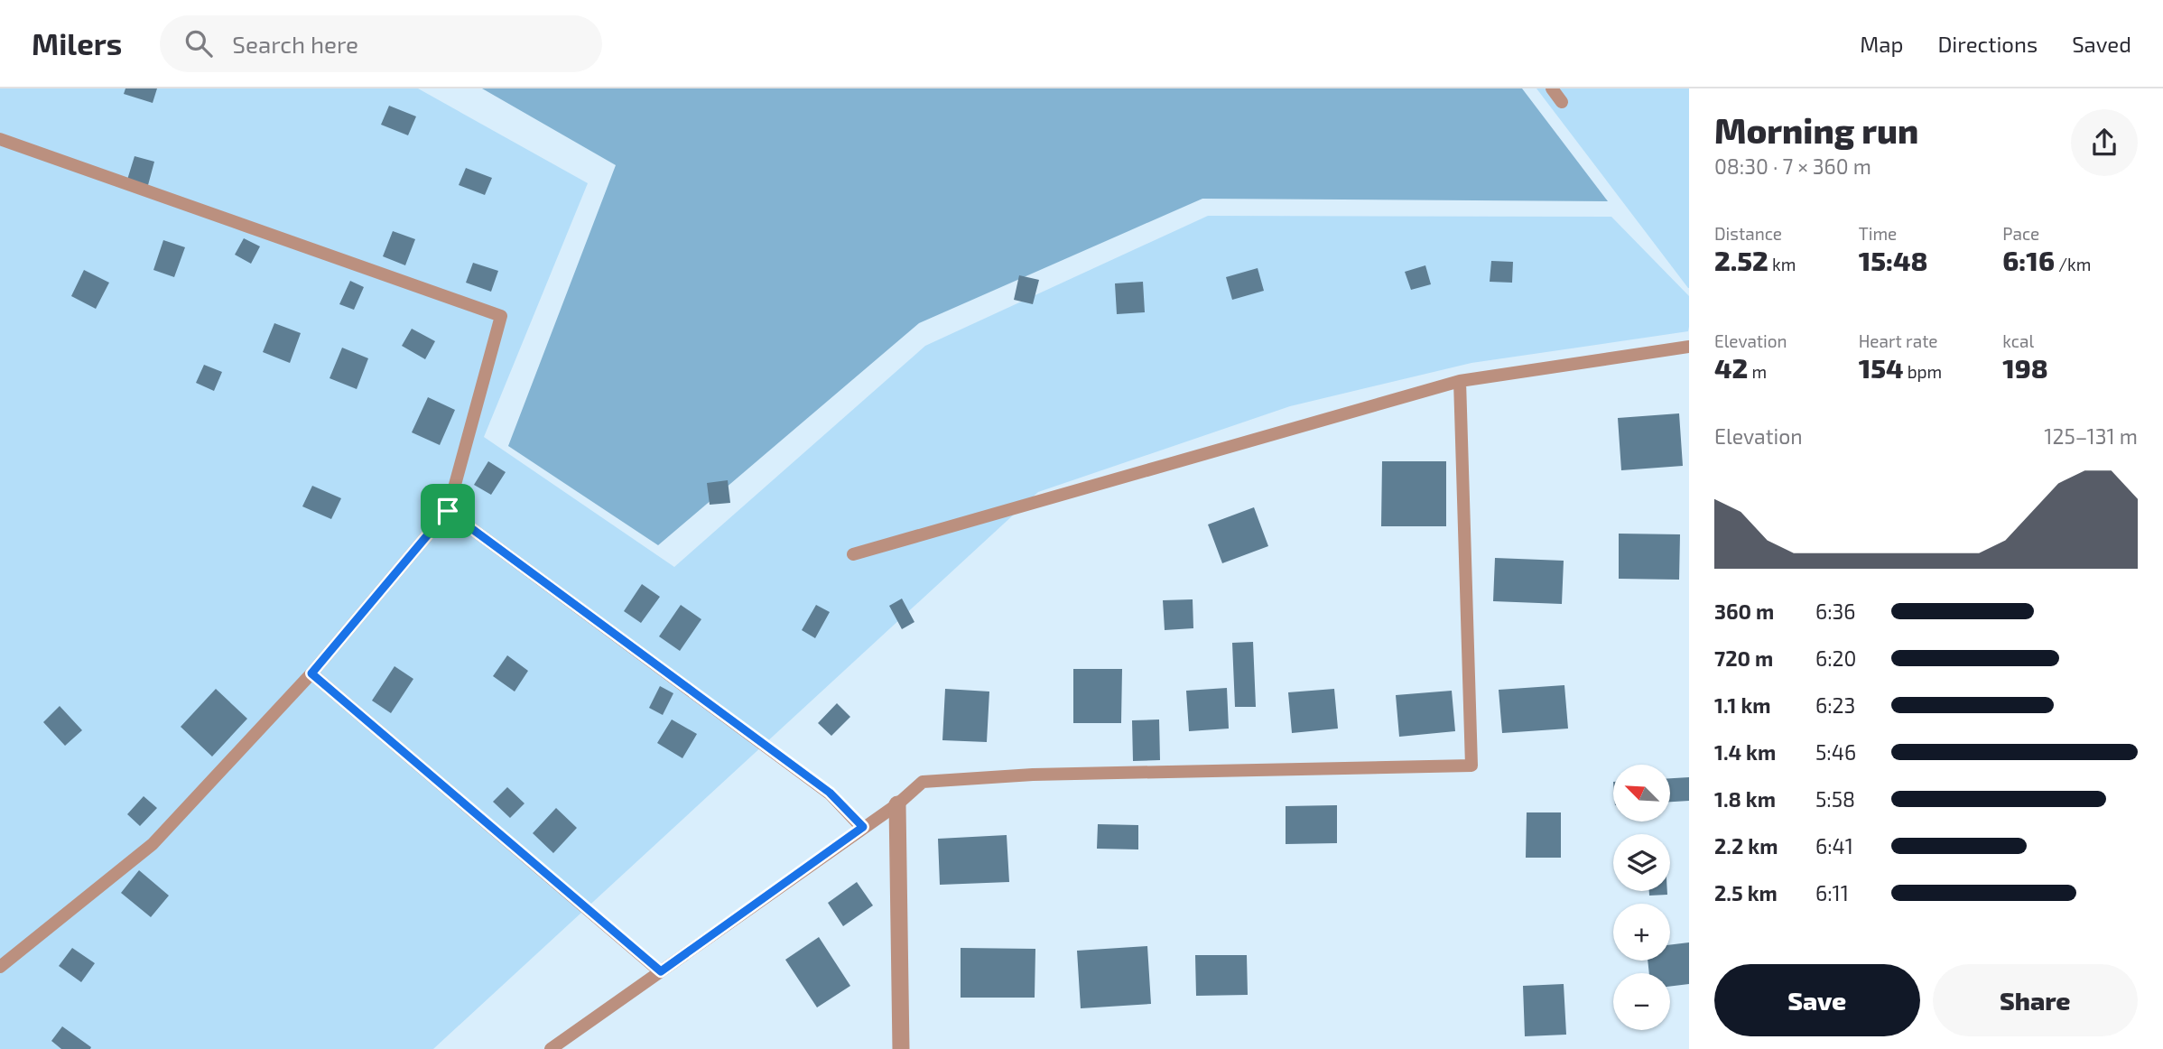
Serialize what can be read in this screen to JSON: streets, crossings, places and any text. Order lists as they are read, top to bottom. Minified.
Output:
{"north":"top left","page":{"header":"Milers","search":"Search here","nav":["Map","Directions","Saved"],"heading":["Morning run","08:30 · 7 × 360 m"],"stats":[["Distance","2.52 km"],["Time","15:48"],["Pace","6:16 /km"],["Elevation","42 m"],["Heart rate","154 bpm"],["kcal","198"]],"chart":["Elevation","125–131 m"],"list":[{"name":"360 m","note":"6:36"},{"name":"720 m","note":"6:20"},{"name":"1.1 km","note":"6:23"},{"name":"1.4 km","note":"5:46"},{"name":"1.8 km","note":"5:58"},{"name":"2.2 km","note":"6:41"},{"name":"2.5 km","note":"6:11"}],"map_buttons":["+","−"],"buttons":["Save","Share"]}}
